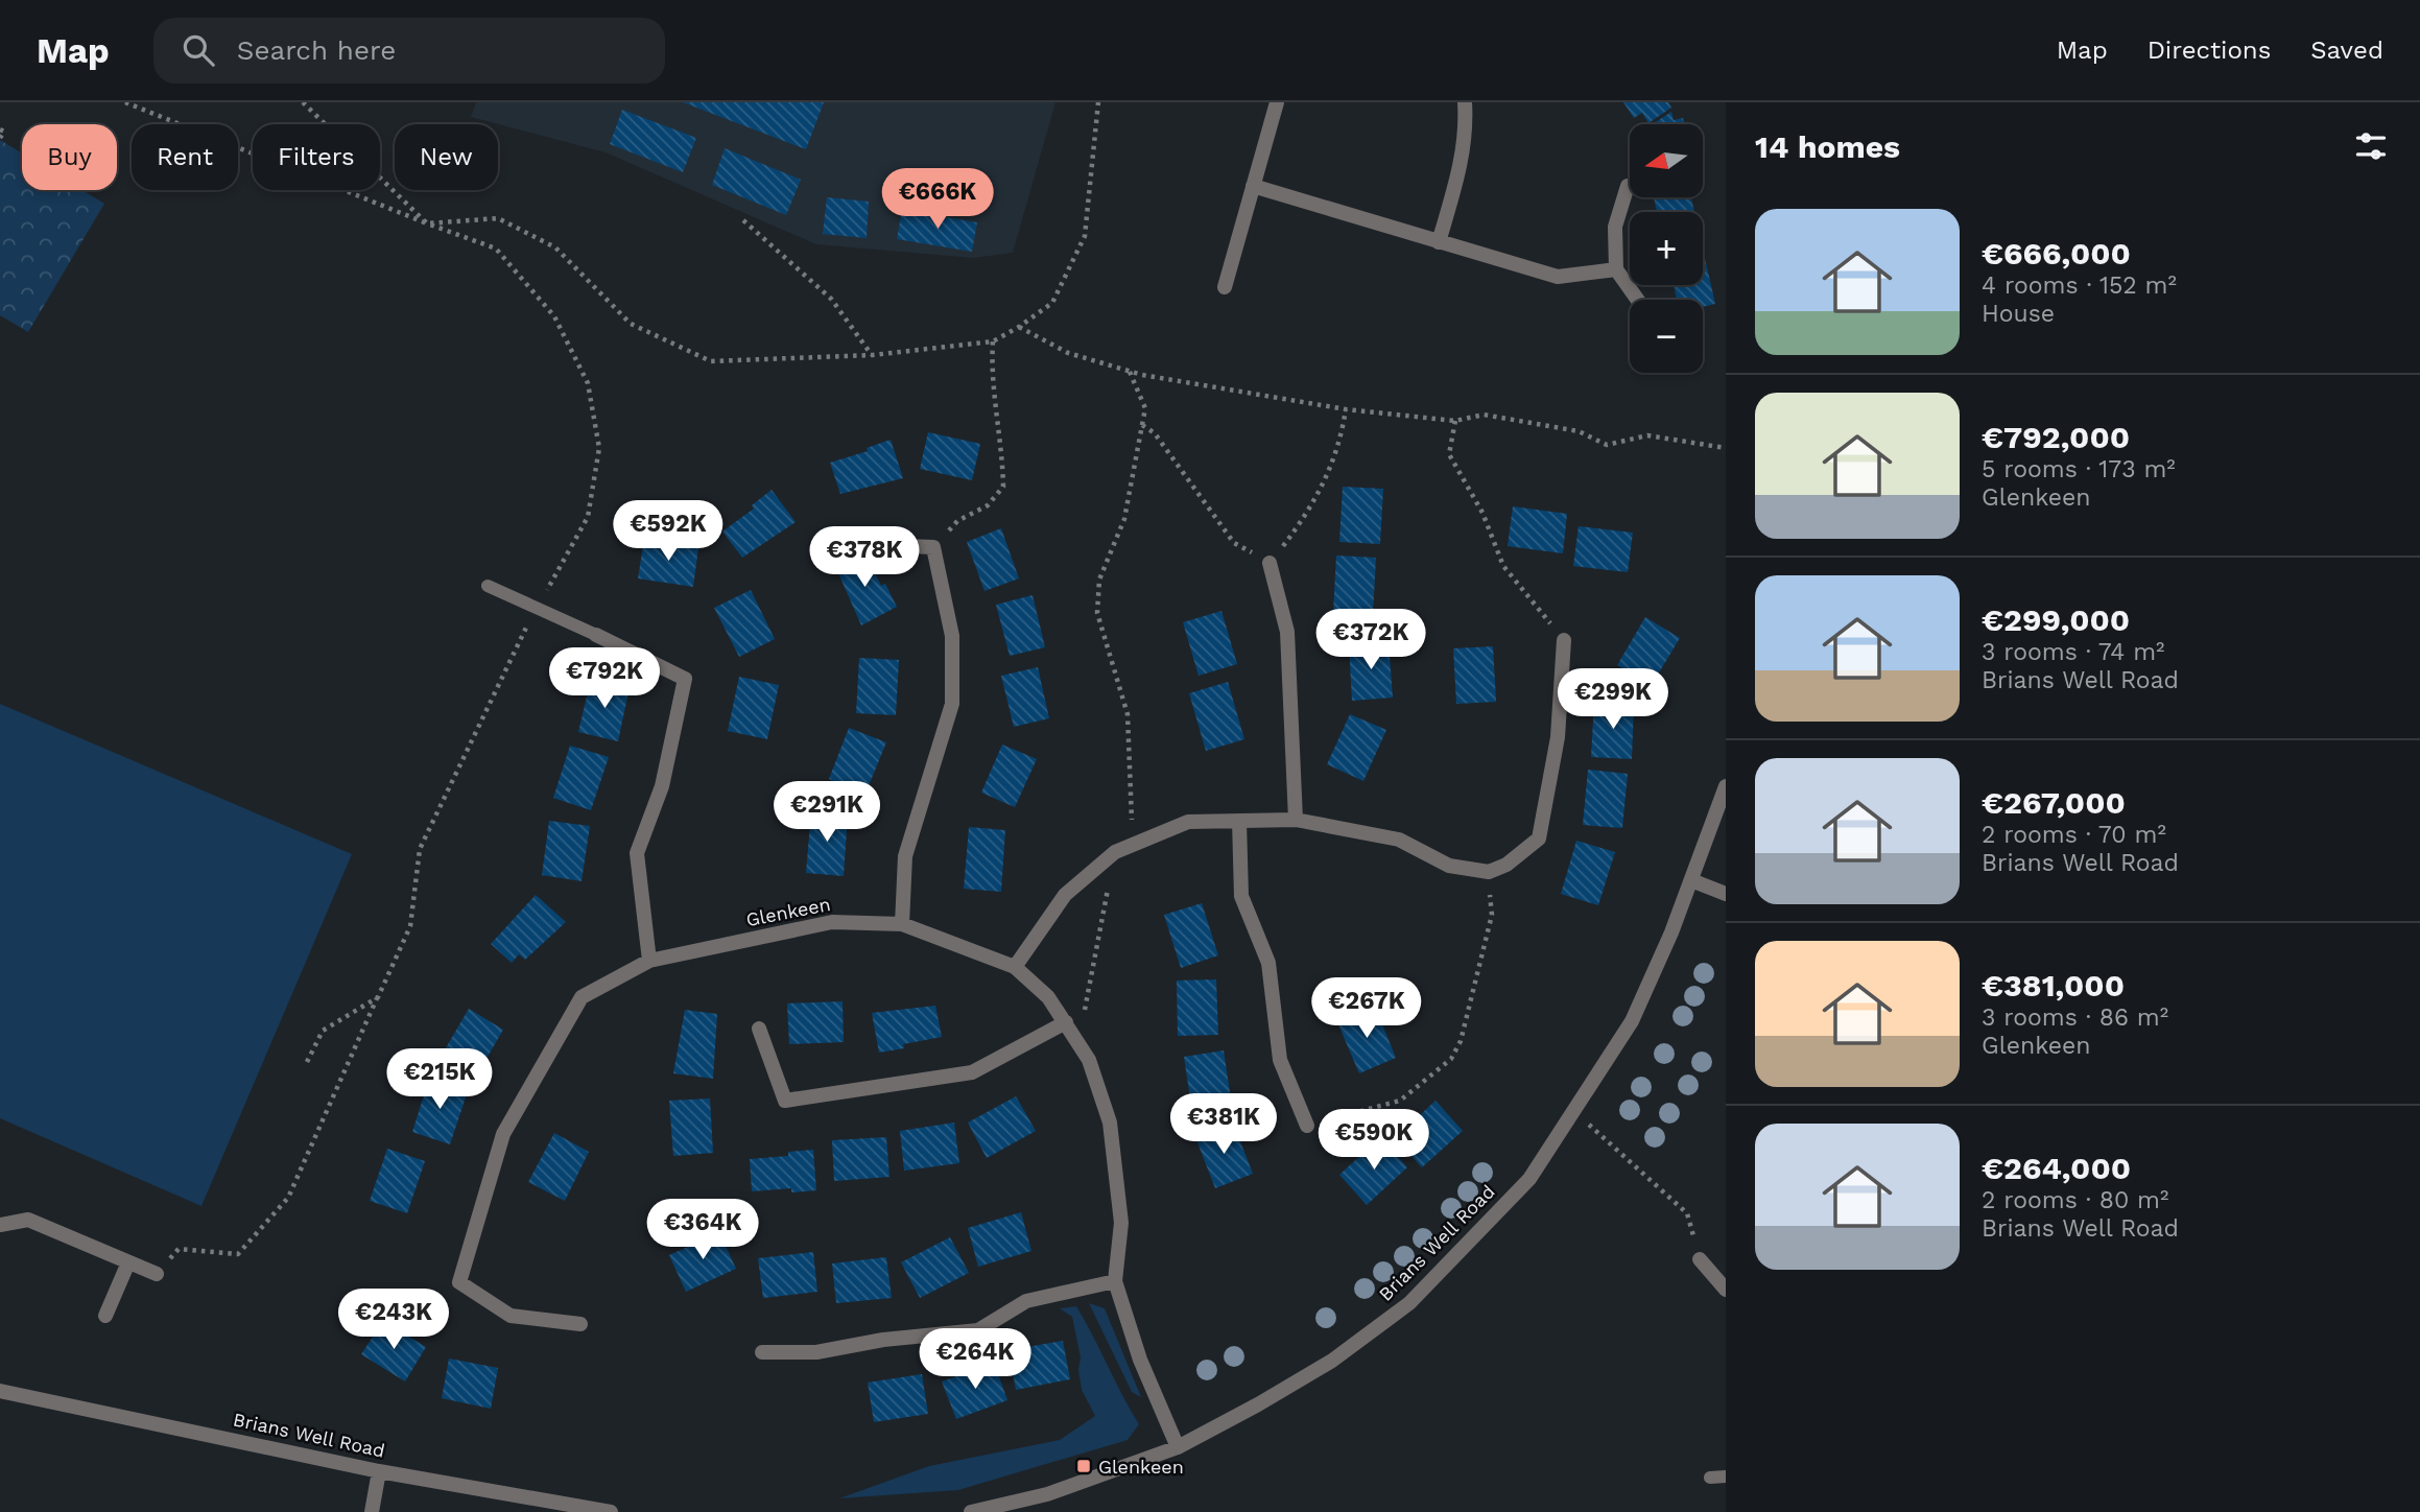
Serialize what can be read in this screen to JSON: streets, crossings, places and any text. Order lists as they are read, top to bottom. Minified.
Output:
{"streets":{"street":["Glenkeen","Brians Well Road"]},"crossings":[["Glenkeen","Brians Well Road"]],"places":{"transit":["Glenkeen"]},"north":"left","page":{"header":"Map","search":"Search here","nav":["Map","Directions","Saved"],"heading":"14 homes","map_buttons":["+","−"],"chip":["Buy","Rent","Filters","New"],"price":["€666K","€592K","€378K","€372K","€792K","€299K","€291K","€267K","€215K","€381K","€590K","€364K","€243K","€264K"],"list":[{"name":"€666,000","note":"4 rooms · 152 m² · House"},{"name":"€792,000","note":"5 rooms · 173 m² · Glenkeen"},{"name":"€299,000","note":"3 rooms · 74 m² · Brians Well Road"},{"name":"€267,000","note":"2 rooms · 70 m² · Brians Well Road"},{"name":"€381,000","note":"3 rooms · 86 m² · Glenkeen"},{"name":"€264,000","note":"2 rooms · 80 m² · Brians Well Road"}]}}
